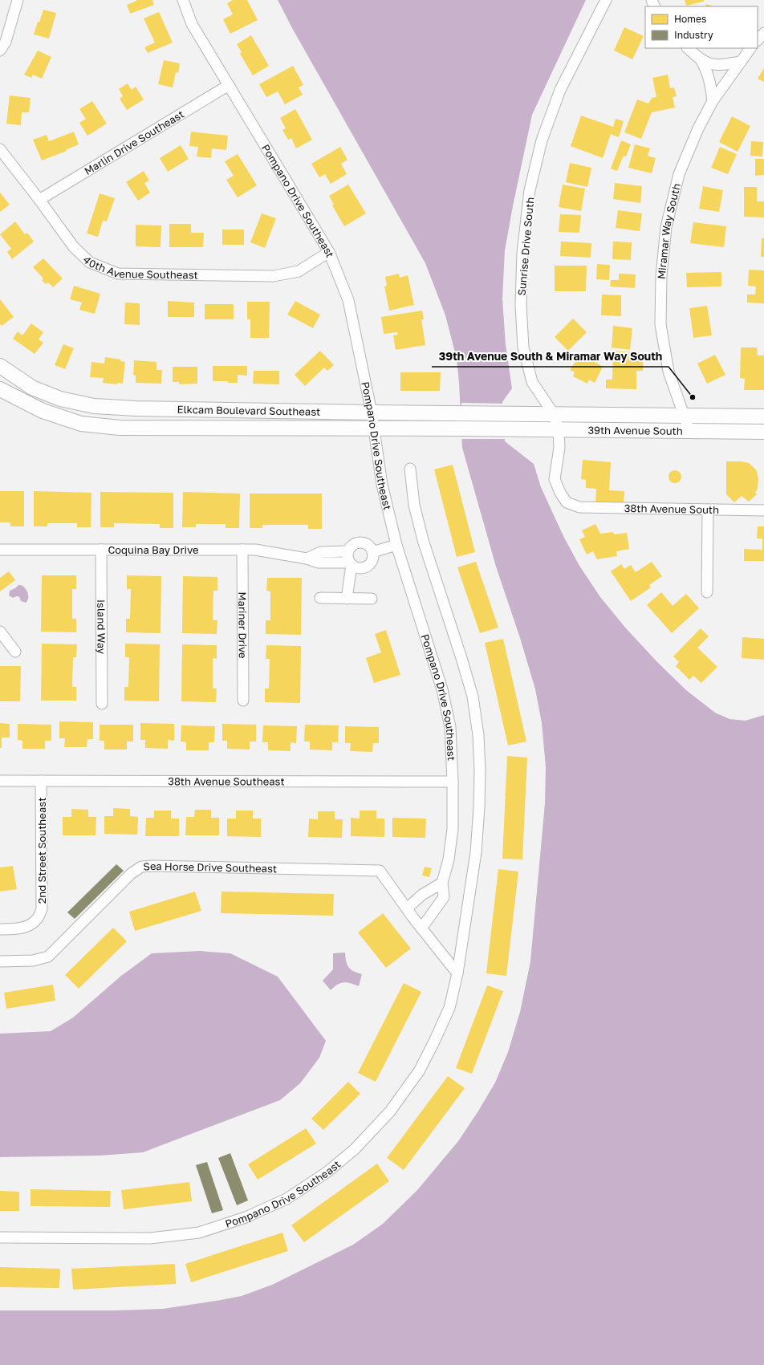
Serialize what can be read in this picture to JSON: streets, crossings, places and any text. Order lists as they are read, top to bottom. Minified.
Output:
{"streets":{"street":["Marlin Drive Southeast","Pompano Drive Southeast","Miramar Way South","Sunrise Drive South","40th Avenue Southeast","Elkcam Boulevard Southeast","39th Avenue South","38th Avenue South","Coquina Bay Drive","Mariner Drive","Island Way","38th Avenue Southeast","2nd Street Southeast","Sea Horse Drive Southeast"]},"crossings":[["Marlin Drive Southeast","Pompano Drive Southeast"],["Marlin Drive Southeast","40th Avenue Southeast"],["Pompano Drive Southeast","40th Avenue Southeast"],["Pompano Drive Southeast","Elkcam Boulevard Southeast"],["Pompano Drive Southeast","38th Avenue Southeast"],["Pompano Drive Southeast","Sea Horse Drive Southeast"],["Miramar Way South","39th Avenue South"],["Sunrise Drive South","39th Avenue South"],["Sunrise Drive South","38th Avenue South"],["Elkcam Boulevard Southeast","39th Avenue South"],["Coquina Bay Drive","Mariner Drive"],["Coquina Bay Drive","Island Way"],["38th Avenue Southeast","2nd Street Southeast"]],"places":["39th Avenue South & Miramar Way South"],"legend":["Homes","Industry"]}
